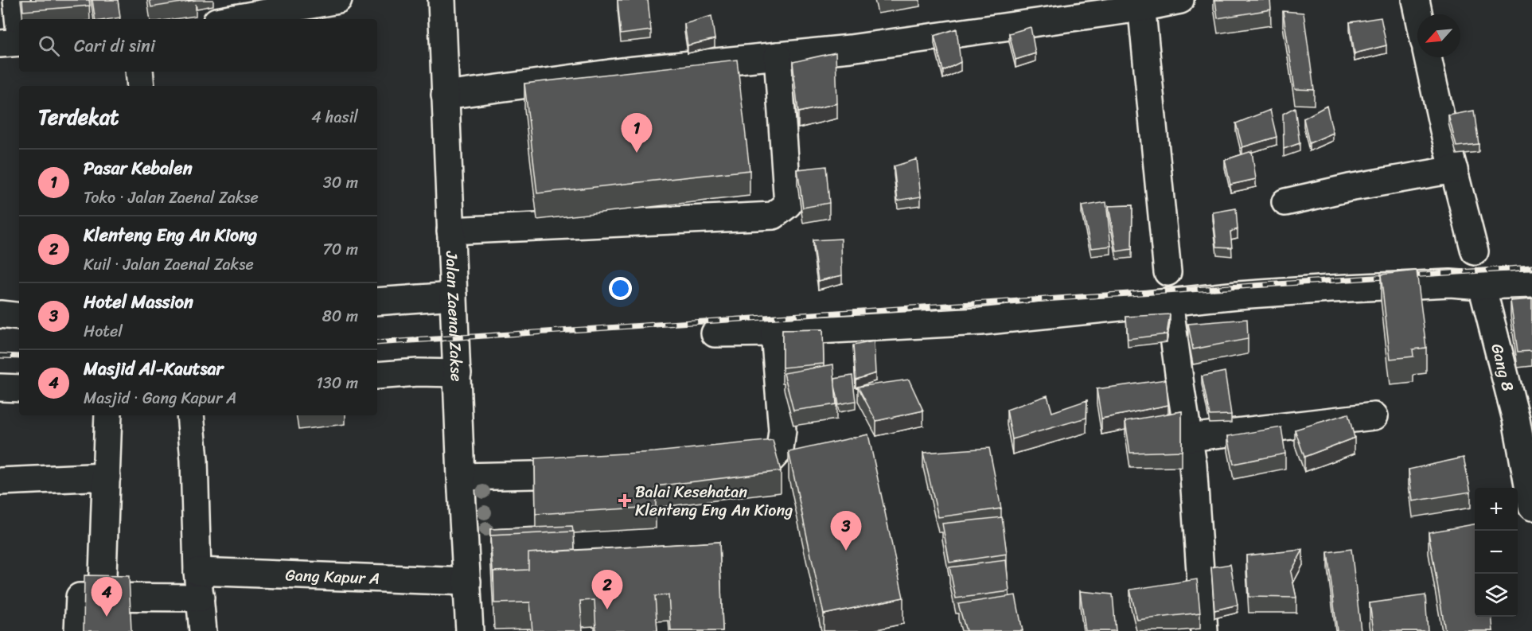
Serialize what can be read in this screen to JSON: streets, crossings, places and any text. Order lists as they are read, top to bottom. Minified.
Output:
{"streets":{"street":["Jalan Zaenal Zakse","Gang 8","Gang Kapur A"]},"crossings":[["Jalan Zaenal Zakse","Gang Kapur A"]],"places":{"health":["Balai Kesehatan Klenteng Eng An Kiong"]},"north":"bottom left","page":{"search":"Cari di sini","heading":["Terdekat","4 hasil"],"pins":["1","3","2","4"],"list":[{"mark":"1","name":"Pasar Kebalen","note":"Toko · Jalan Zaenal Zakse","value":"30 m"},{"mark":"2","name":"Klenteng Eng An Kiong","note":"Kuil · Jalan Zaenal Zakse","value":"70 m"},{"mark":"3","name":"Hotel Massion","note":"Hotel","value":"80 m"},{"mark":"4","name":"Masjid Al-Kautsar","note":"Masjid · Gang Kapur A","value":"130 m"}],"map_buttons":["+","−"]}}
